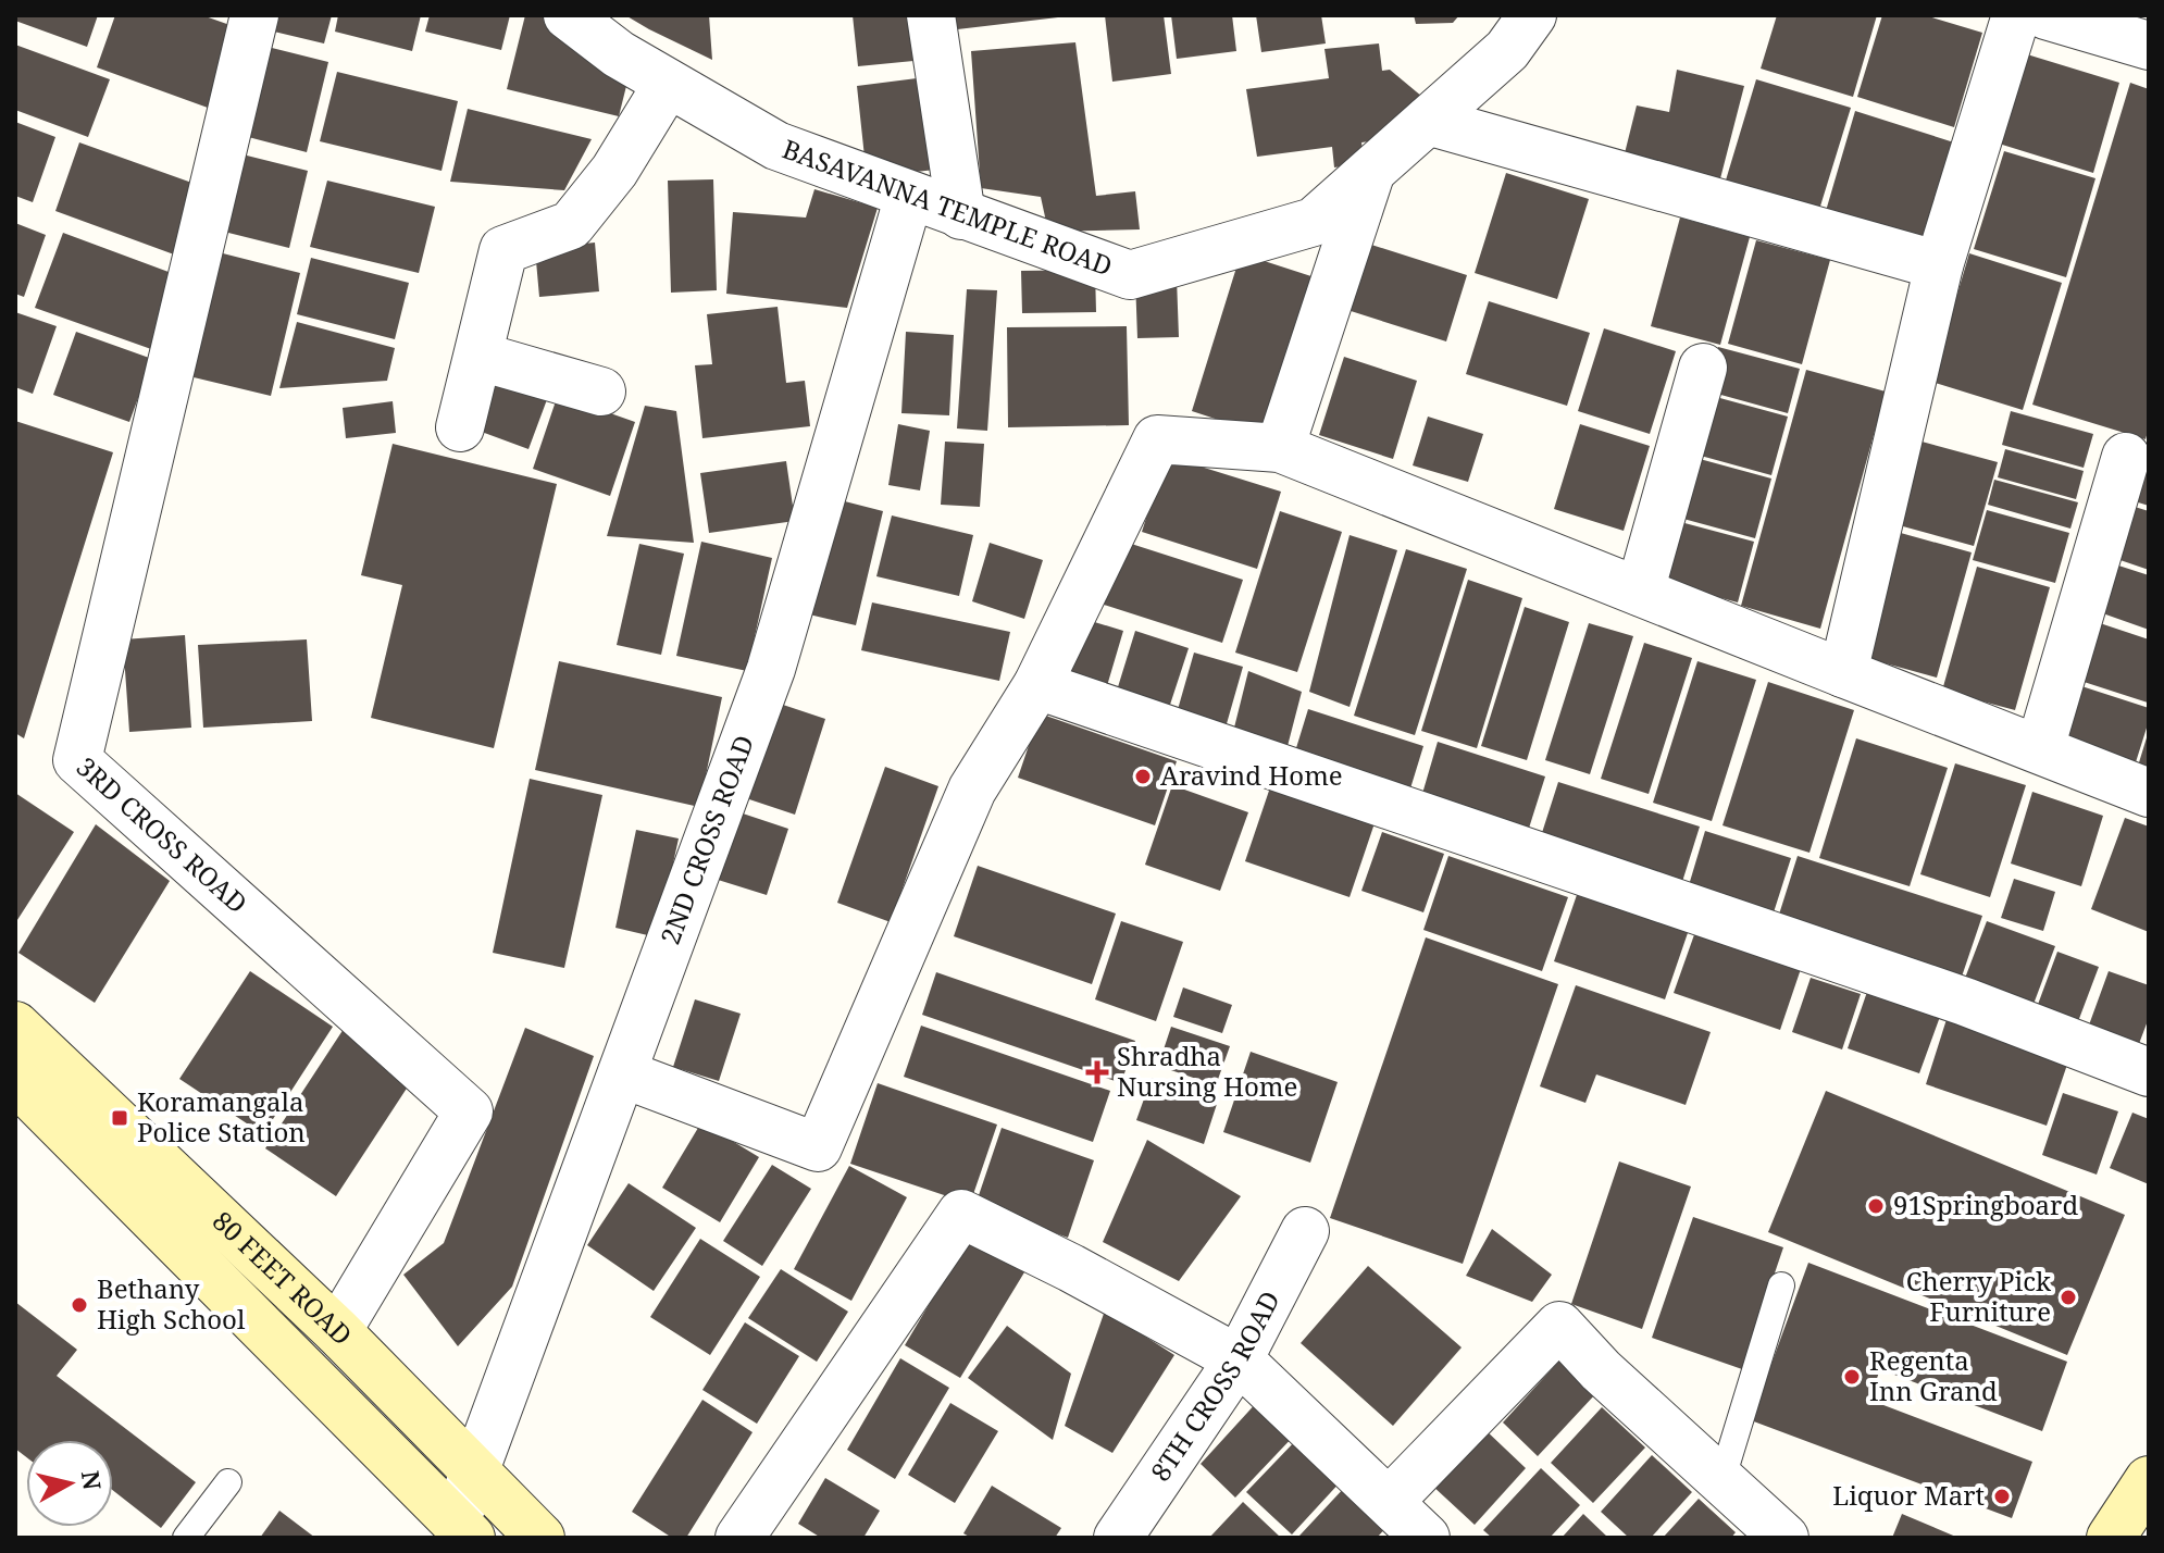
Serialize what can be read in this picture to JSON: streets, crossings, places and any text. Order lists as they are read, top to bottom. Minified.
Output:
{"streets":{"main road":["80 FEET ROAD"],"street":["BASAVANNA TEMPLE ROAD","3RD CROSS ROAD","2ND CROSS ROAD","8TH CROSS ROAD"]},"crossings":[["BASAVANNA TEMPLE ROAD","2ND CROSS ROAD"],["3RD CROSS ROAD","80 FEET ROAD"],["2ND CROSS ROAD","80 FEET ROAD"]],"places":{"other":["Aravind Home","91Springboard","Cherry Pick Furniture","Bethany High School","Regenta Inn Grand","Liquor Mart"],"health":["Shradha Nursing Home"],"transit":["Koramangala Police Station"]},"north":"right"}
